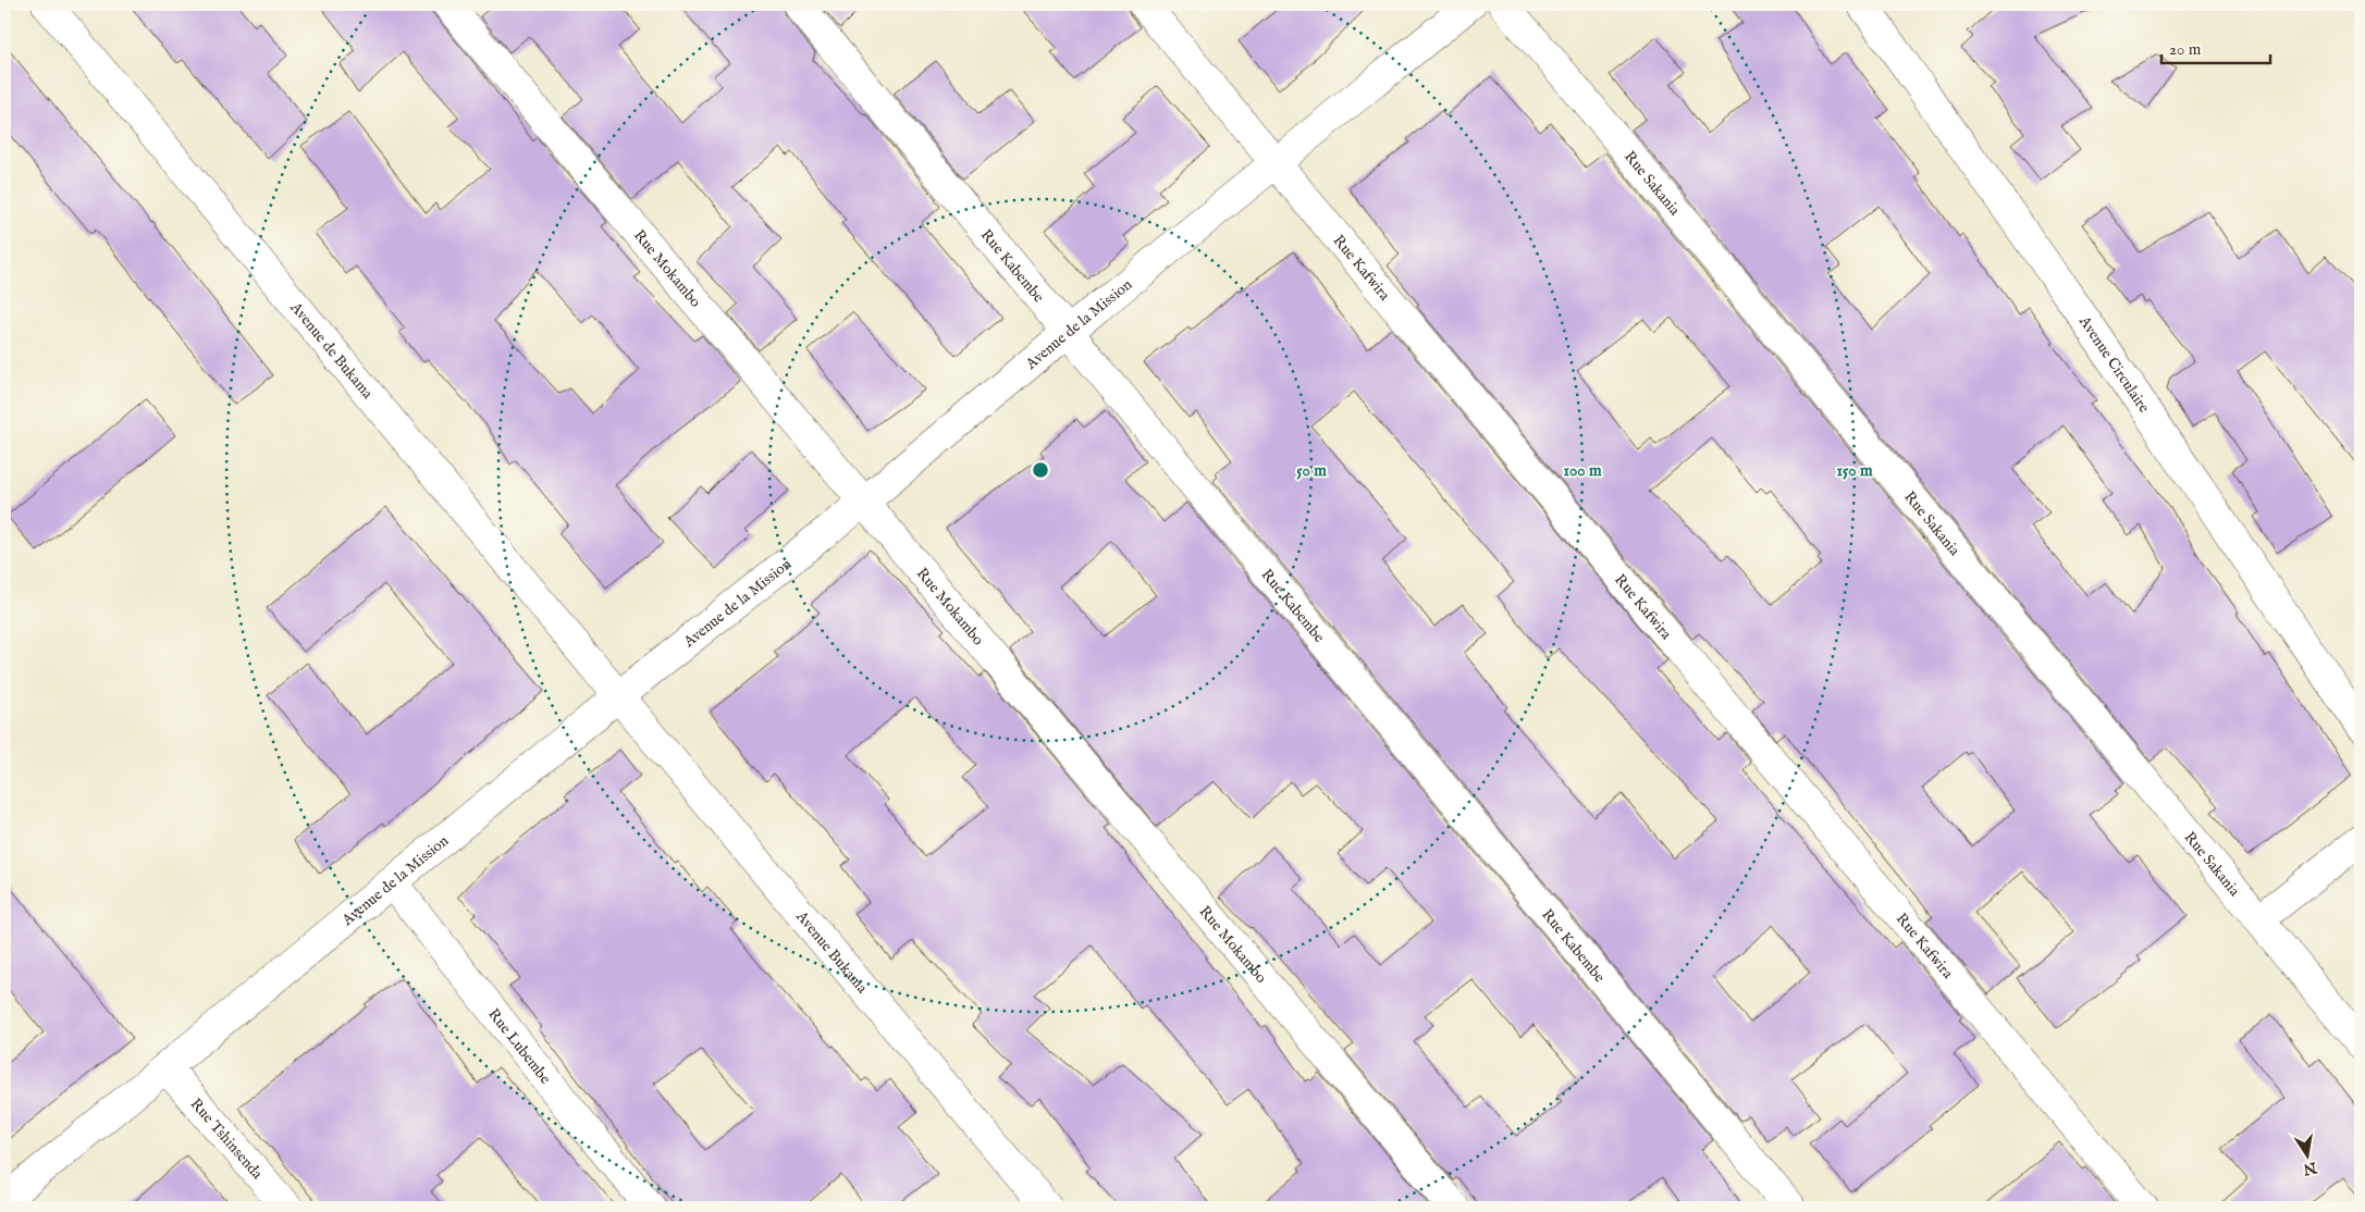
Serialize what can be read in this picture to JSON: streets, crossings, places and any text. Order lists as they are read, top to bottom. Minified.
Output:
{"streets":{"street":["Rue Sakania","Rue Kabembe","Rue Kafwira","Rue Mokambo","Avenue de la Mission","Avenue de Bukama","Avenue Circulaire","Avenue Bukama","Rue Lubembe","Rue Tshinsenda"]},"crossings":[["Rue Kabembe","Avenue de la Mission"],["Rue Kafwira","Avenue de la Mission"],["Rue Mokambo","Avenue de la Mission"],["Avenue de la Mission","Avenue de Bukama"],["Avenue de la Mission","Avenue Bukama"],["Avenue de la Mission","Rue Lubembe"],["Avenue de la Mission","Rue Tshinsenda"],["Avenue de Bukama","Avenue Bukama"]],"scale_bar":"20 m","north":"bottom","rings":["50 m","100 m","150 m"]}
